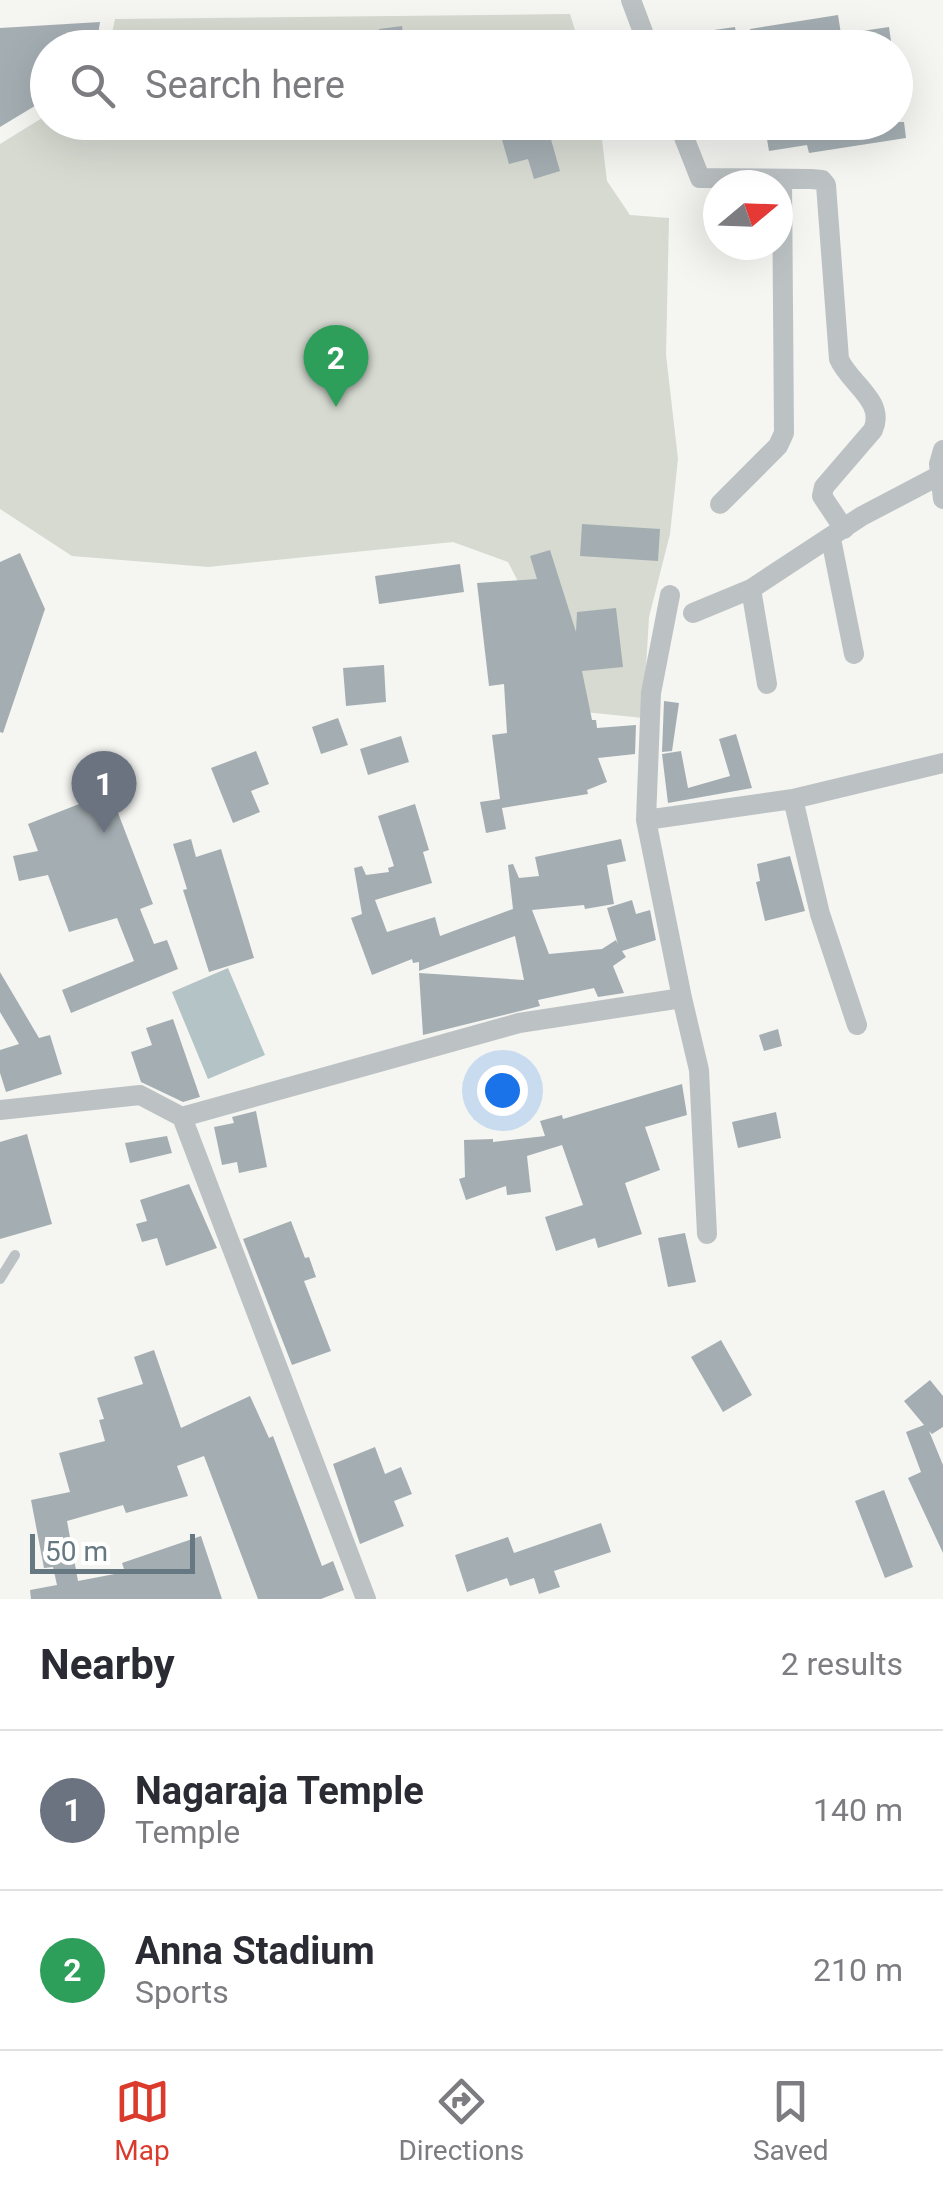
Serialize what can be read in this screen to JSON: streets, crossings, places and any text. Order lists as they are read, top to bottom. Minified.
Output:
{"scale_bar":"50 m","north":"right","page":{"search":"Search here","pins":["2","1"],"scale":"50 m","heading":["Nearby","2 results"],"list":[{"mark":"1","name":"Nagaraja Temple","note":"Temple","value":"140 m"},{"mark":"2","name":"Anna Stadium","note":"Sports","value":"210 m"}],"nav":["Map","Directions","Saved"]}}
